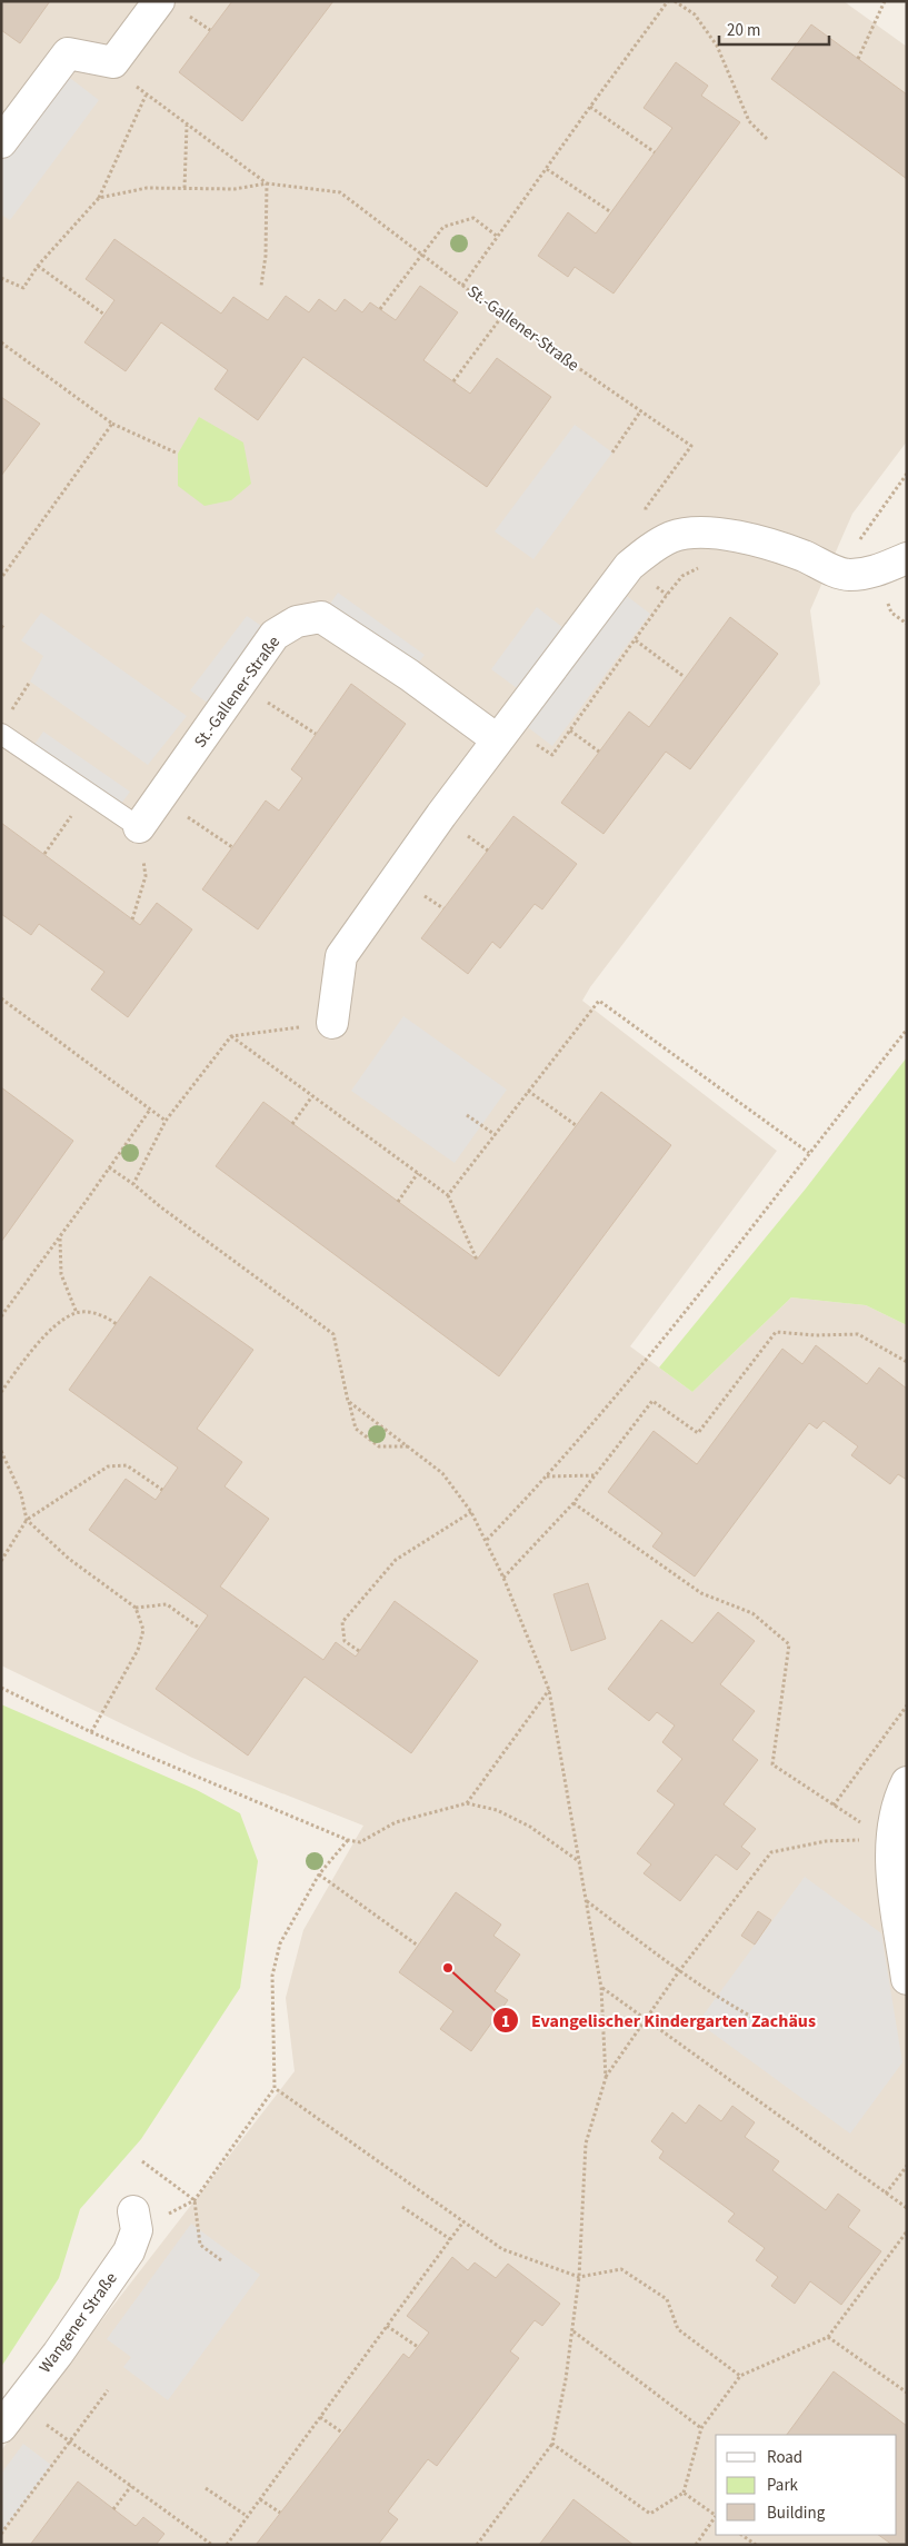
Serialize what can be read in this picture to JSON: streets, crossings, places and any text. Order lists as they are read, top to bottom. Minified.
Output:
{"streets":{"street":["St.-Gallener-Straße","Wangener Straße"]},"places":["Evangelischer Kindergarten Zachäus"],"legend":["Road","Park","Building"],"scale_bar":"20 m"}
